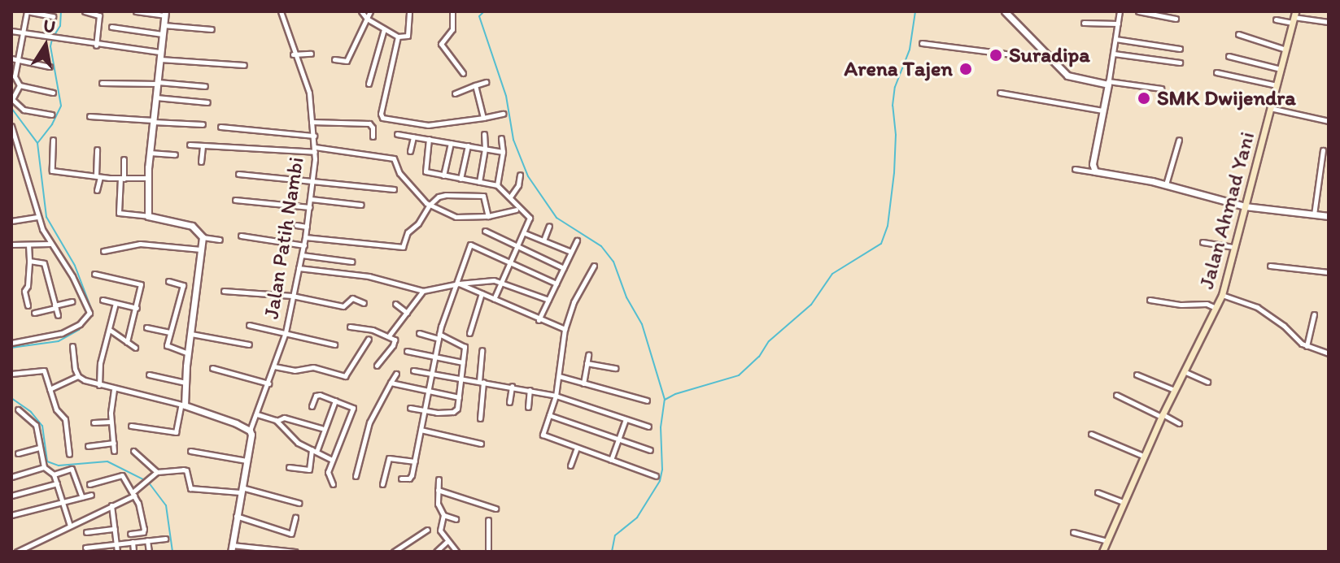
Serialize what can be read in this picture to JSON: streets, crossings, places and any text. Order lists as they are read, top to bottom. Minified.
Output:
{"streets":{"main road":["Jalan Ahmad Yani"],"street":["Jalan Patih Nambi"]},"places":["Suradipa","Arena Tajen","SMK Dwijendra"],"north":"top"}
